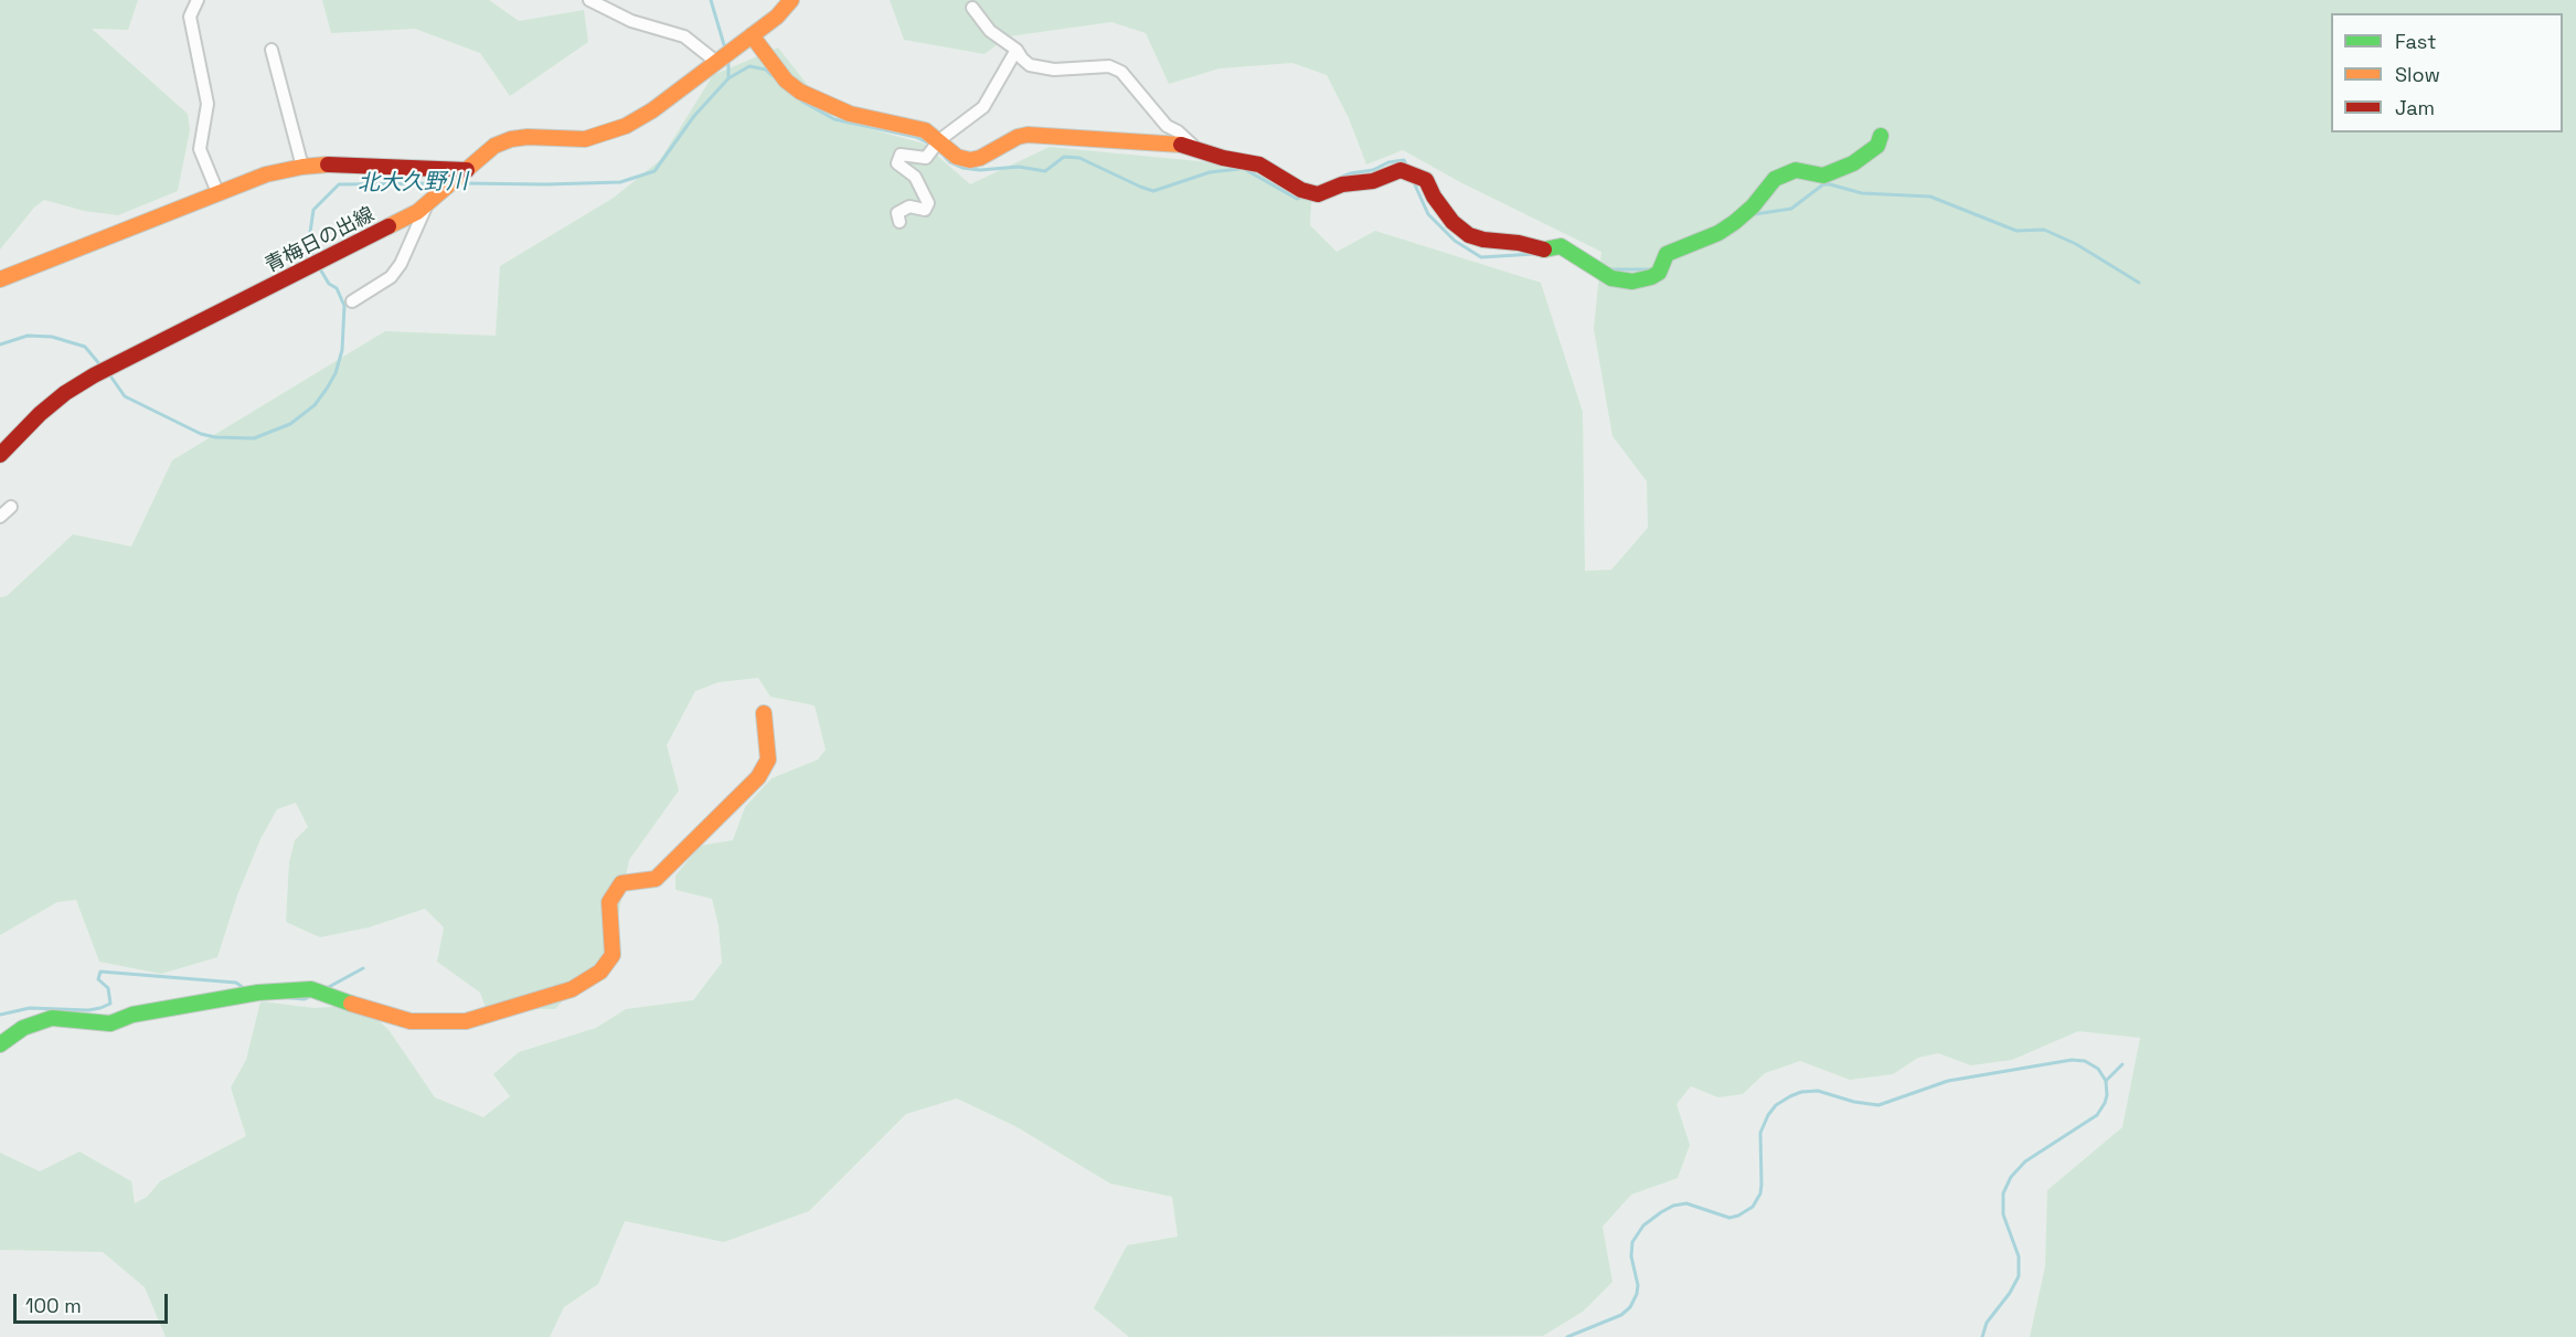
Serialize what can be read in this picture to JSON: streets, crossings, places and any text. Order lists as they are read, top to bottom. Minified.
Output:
{"streets":{"street":["青梅日の出線"]},"water":["北大久野川"],"legend":["Fast","Slow","Jam"],"scale_bar":"100 m"}
